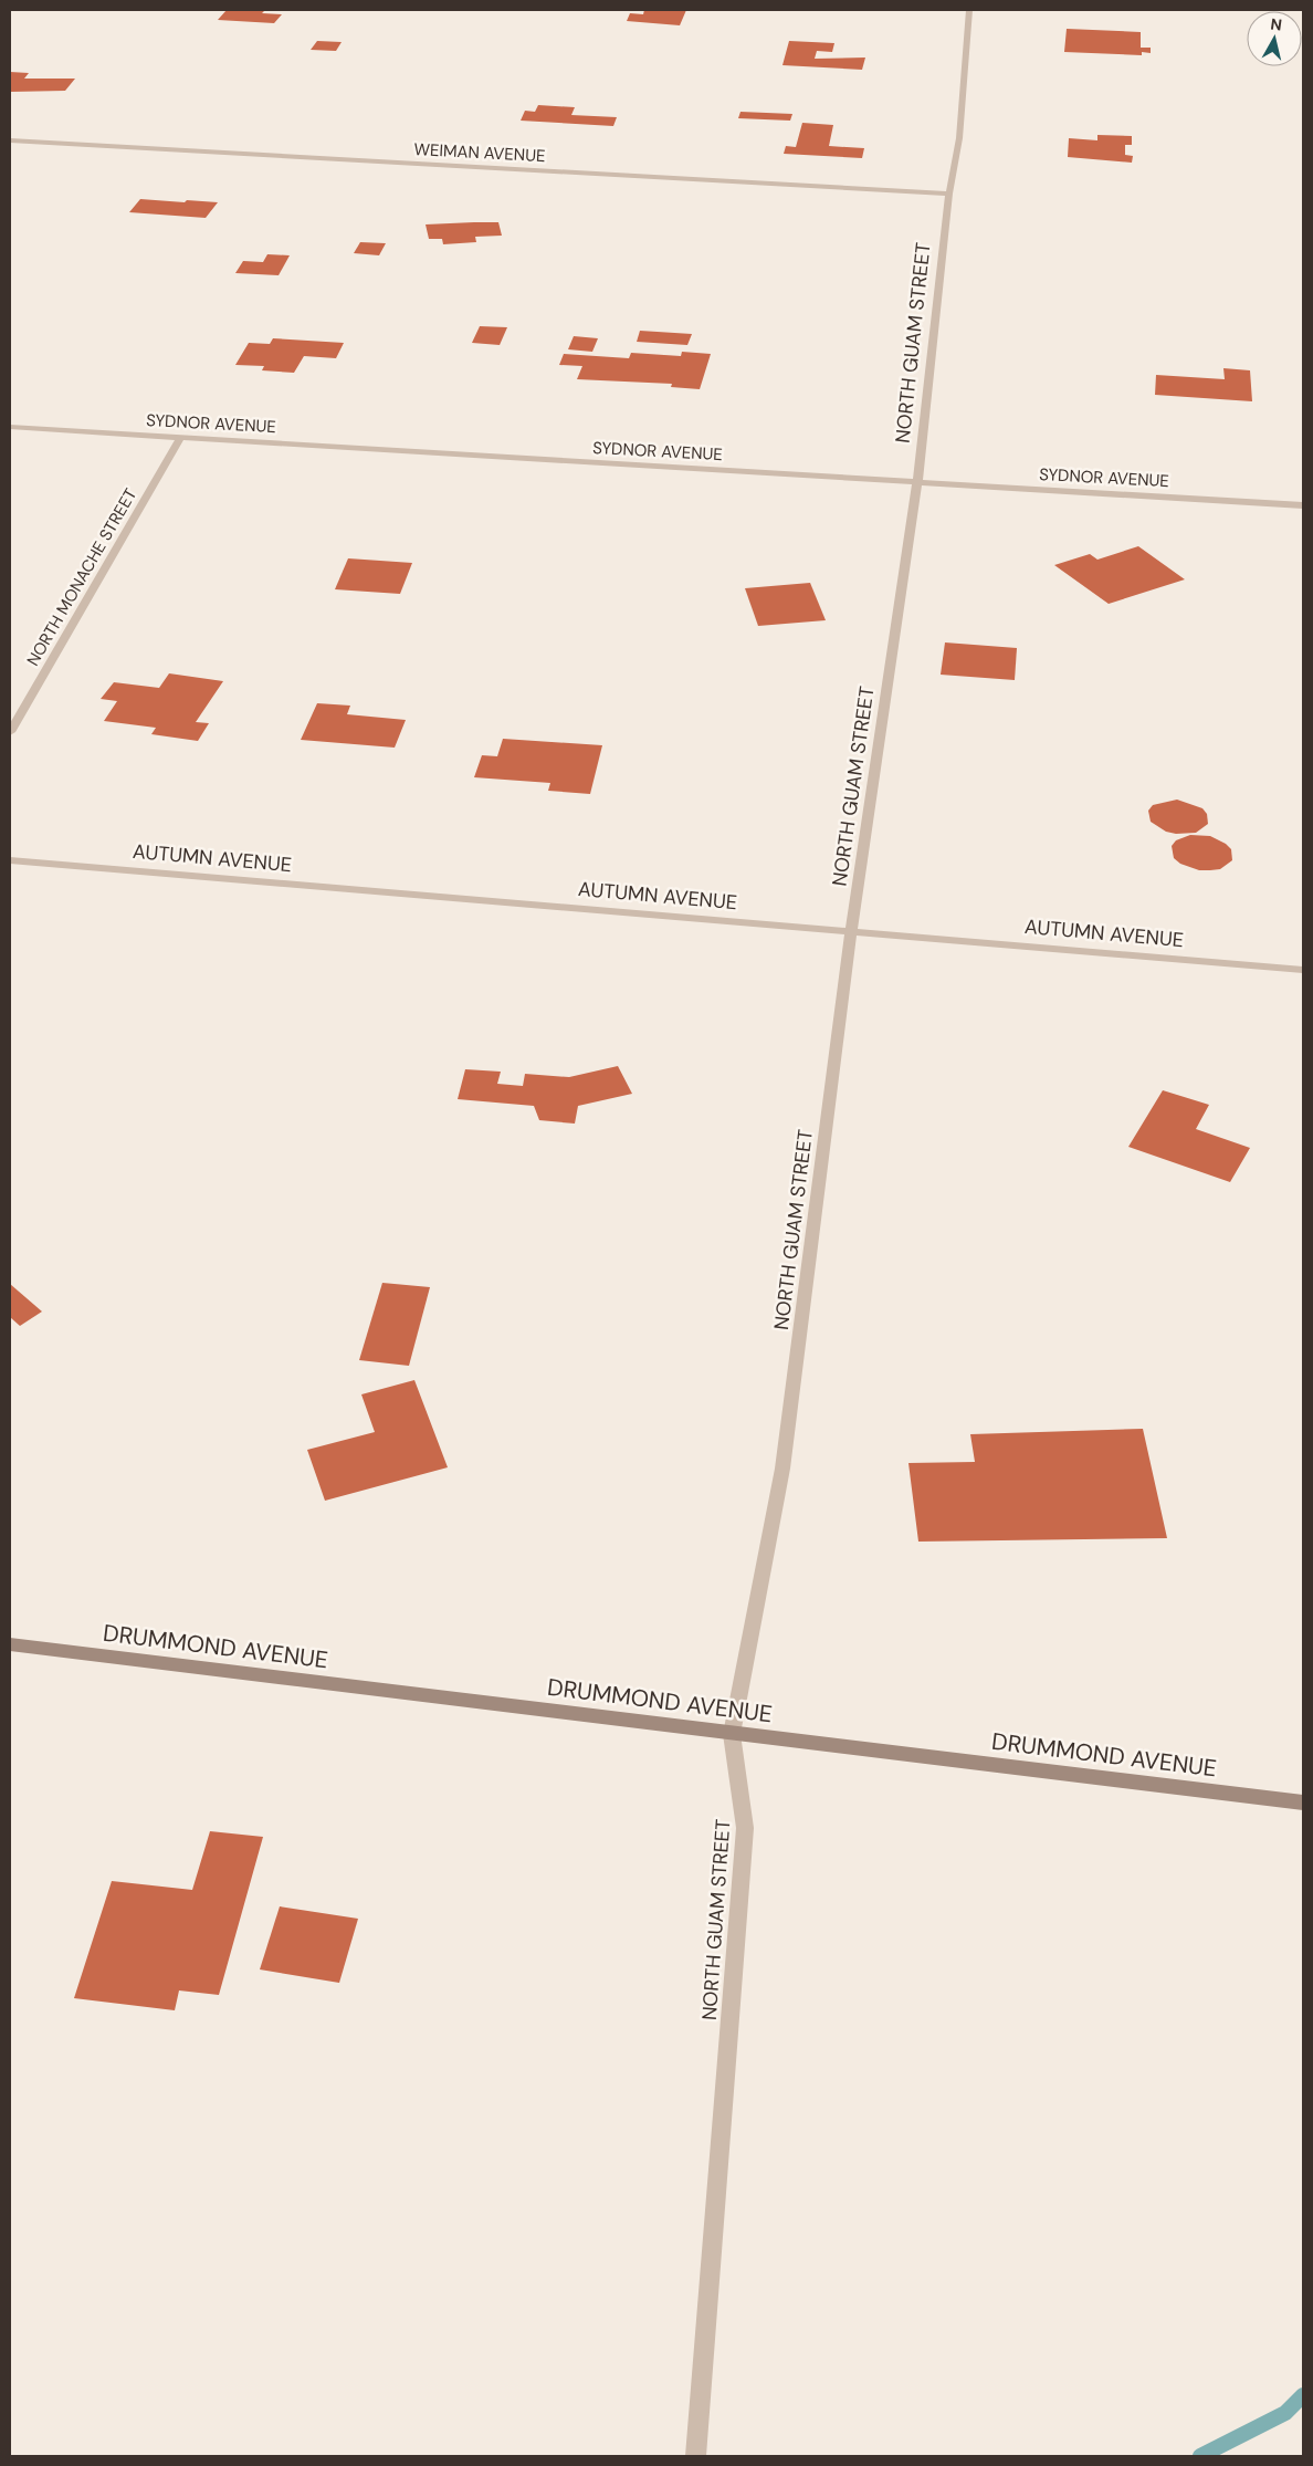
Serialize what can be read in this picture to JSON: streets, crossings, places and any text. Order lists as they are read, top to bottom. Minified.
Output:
{"streets":{"street":["WEIMAN AVENUE","NORTH GUAM STREET","SYDNOR AVENUE","NORTH MONACHE STREET","AUTUMN AVENUE","DRUMMOND AVENUE"]},"crossings":[["WEIMAN AVENUE","NORTH GUAM STREET"],["NORTH GUAM STREET","SYDNOR AVENUE"],["NORTH GUAM STREET","AUTUMN AVENUE"],["NORTH GUAM STREET","DRUMMOND AVENUE"],["SYDNOR AVENUE","NORTH MONACHE STREET"]],"north":"top"}
